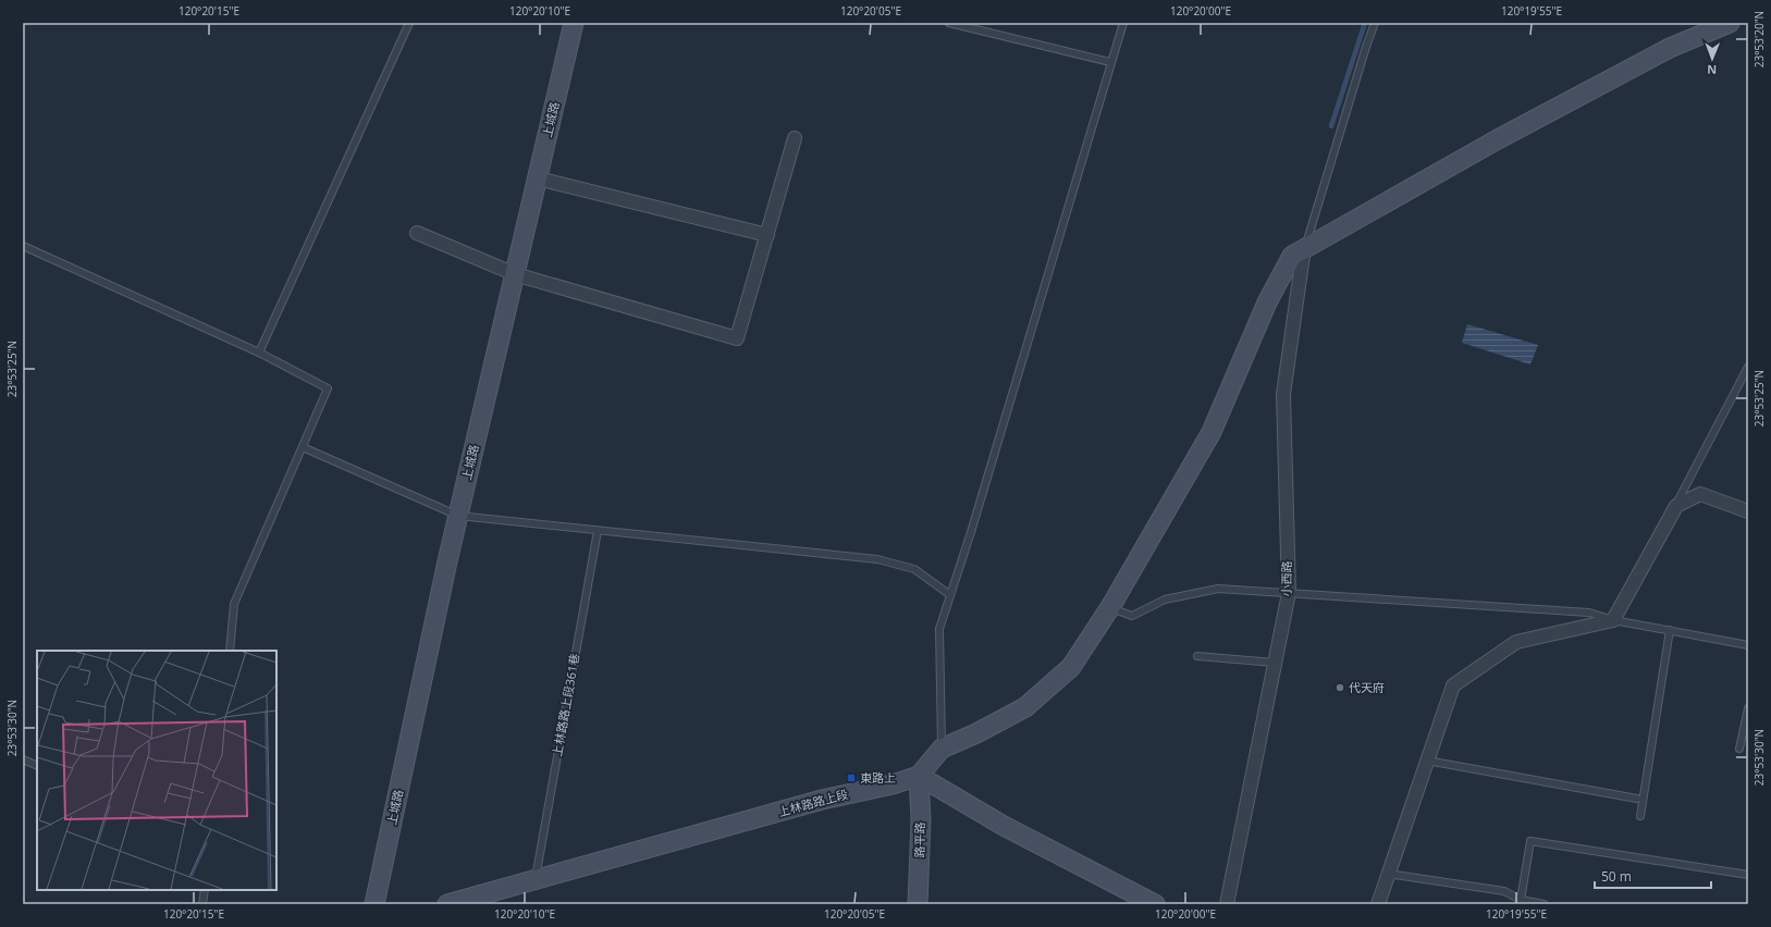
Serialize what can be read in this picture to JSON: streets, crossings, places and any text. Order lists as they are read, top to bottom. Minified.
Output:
{"streets":{"street":["上城路","小西路","上林路路上段","路平路"],"lane":["上林路路上段361巷"]},"crossings":[["上林路路上段361巷","上林路路上段"],["上林路路上段","路平路"]],"places":{"other":["代天府"],"transit":["東路上"]},"scale_bar":"50 m","north":"bottom","coordinates":["120°20'15\"E","120°20'10\"E","120°20'05\"E","120°20'00\"E","120°19'55\"E","23°53'20\"N","23°53'25\"N","23°53'30\"N"]}
